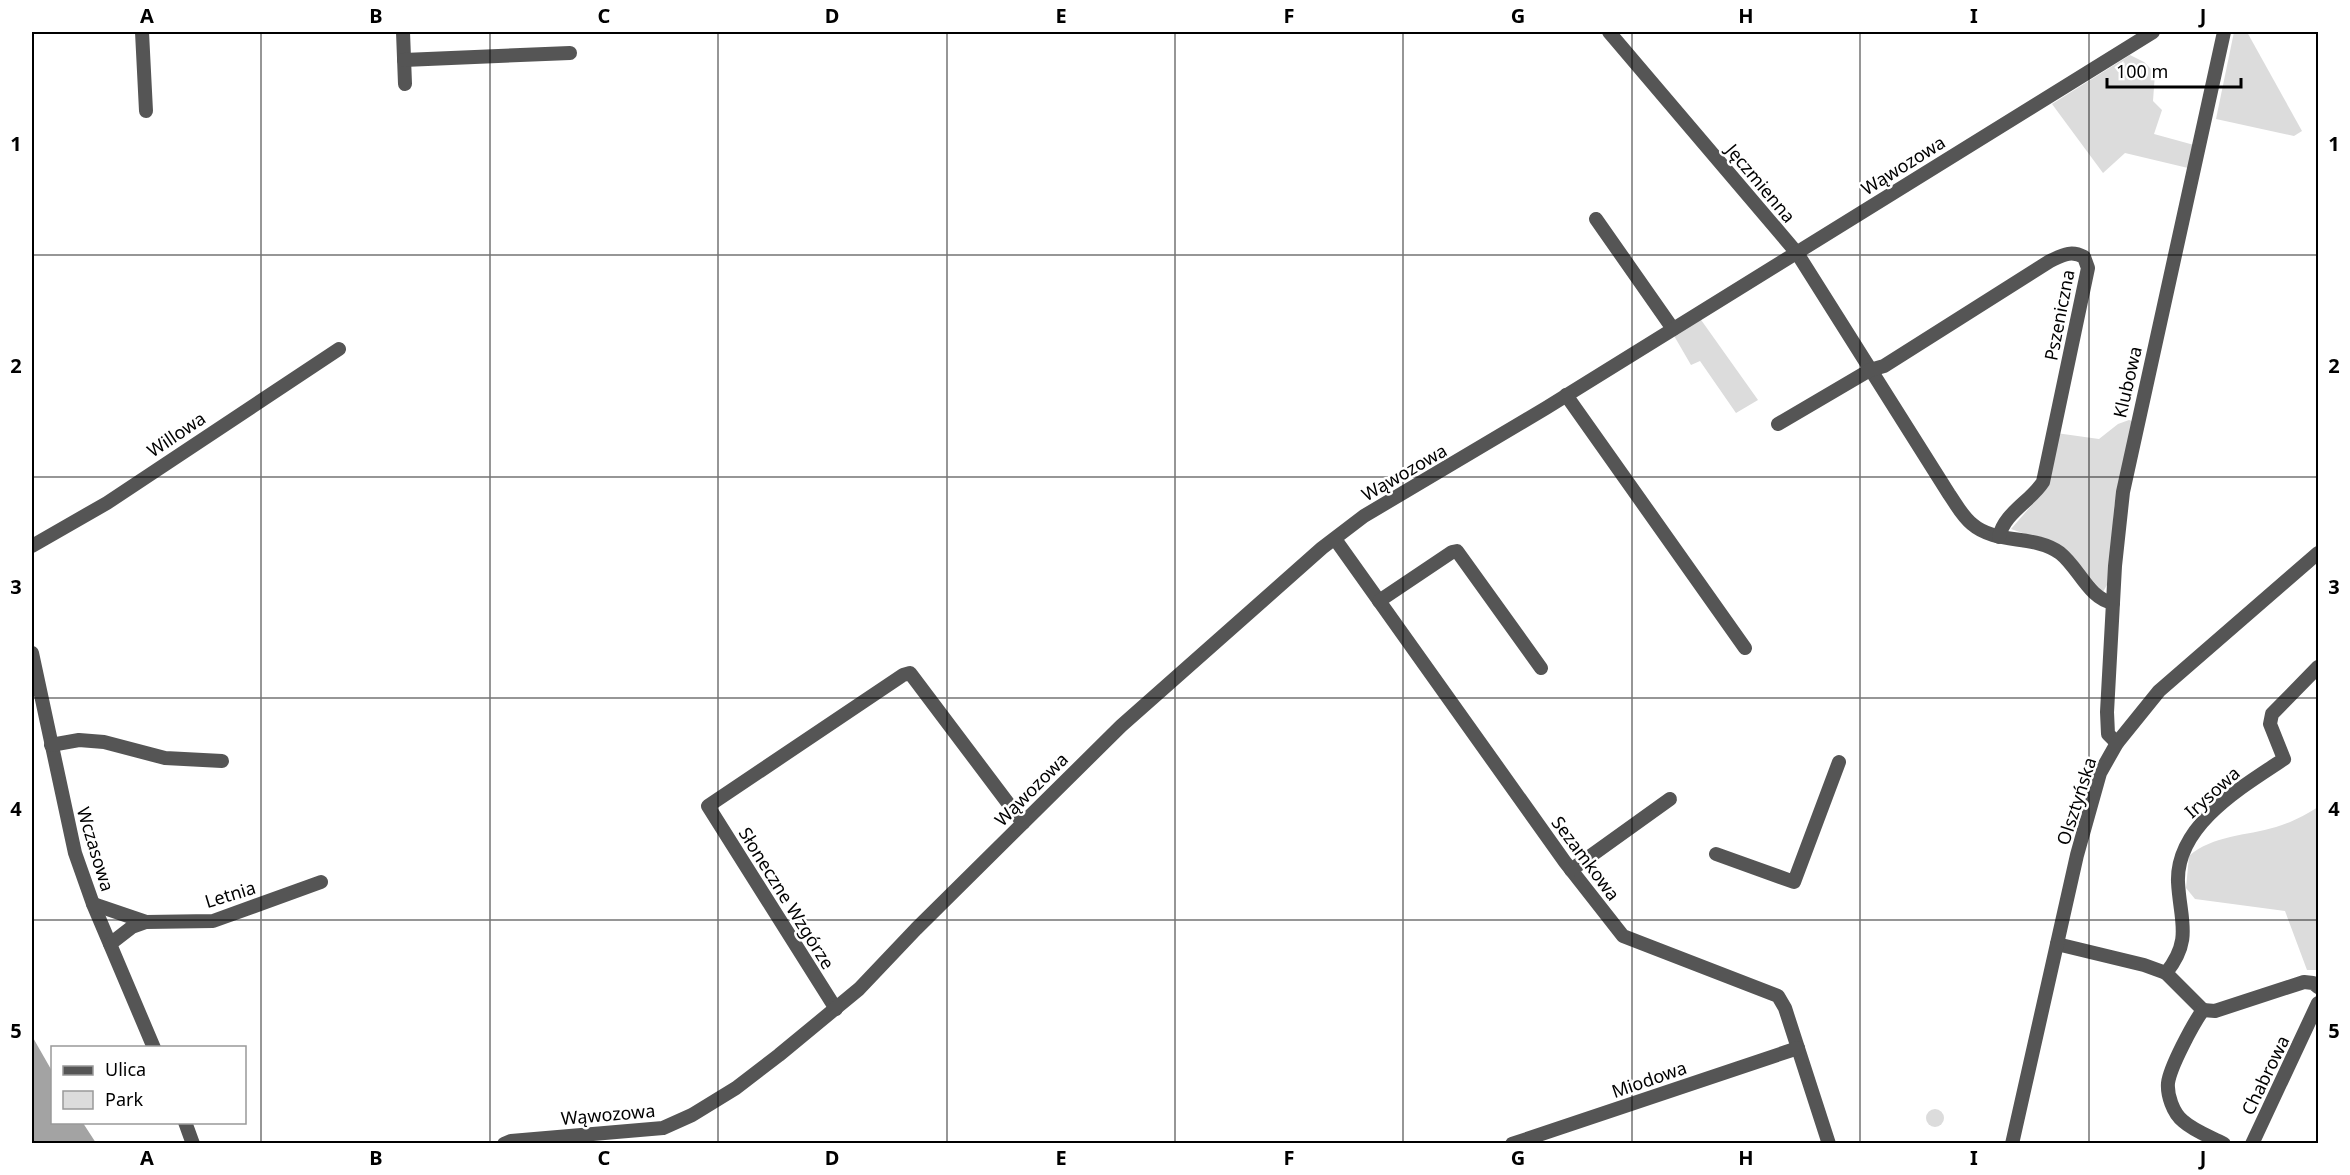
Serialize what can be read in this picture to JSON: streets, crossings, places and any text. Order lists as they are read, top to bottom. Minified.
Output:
{"streets":{"street":["Wąwozowa","Jęczmienna","Pszeniczna","Klubowa","Willowa","Irysowa","Olsztyńska","Wczasowa","Sezamkowa","Letnia","Słoneczne Wzgórze","Chabrowa","Miodowa"]},"crossings":[["Wąwozowa","Jęczmienna"],["Wąwozowa","Sezamkowa"],["Wąwozowa","Słoneczne Wzgórze"],["Jęczmienna","Pszeniczna"],["Jęczmienna","Klubowa"],["Klubowa","Olsztyńska"],["Wczasowa","Letnia"],["Sezamkowa","Miodowa"]],"legend":["Ulica","Park"],"scale_bar":"100 m","grid":{"columns":["A","B","C","D","E","F","G","H","I","J"],"rows":["1","2","3","4","5"]}}
